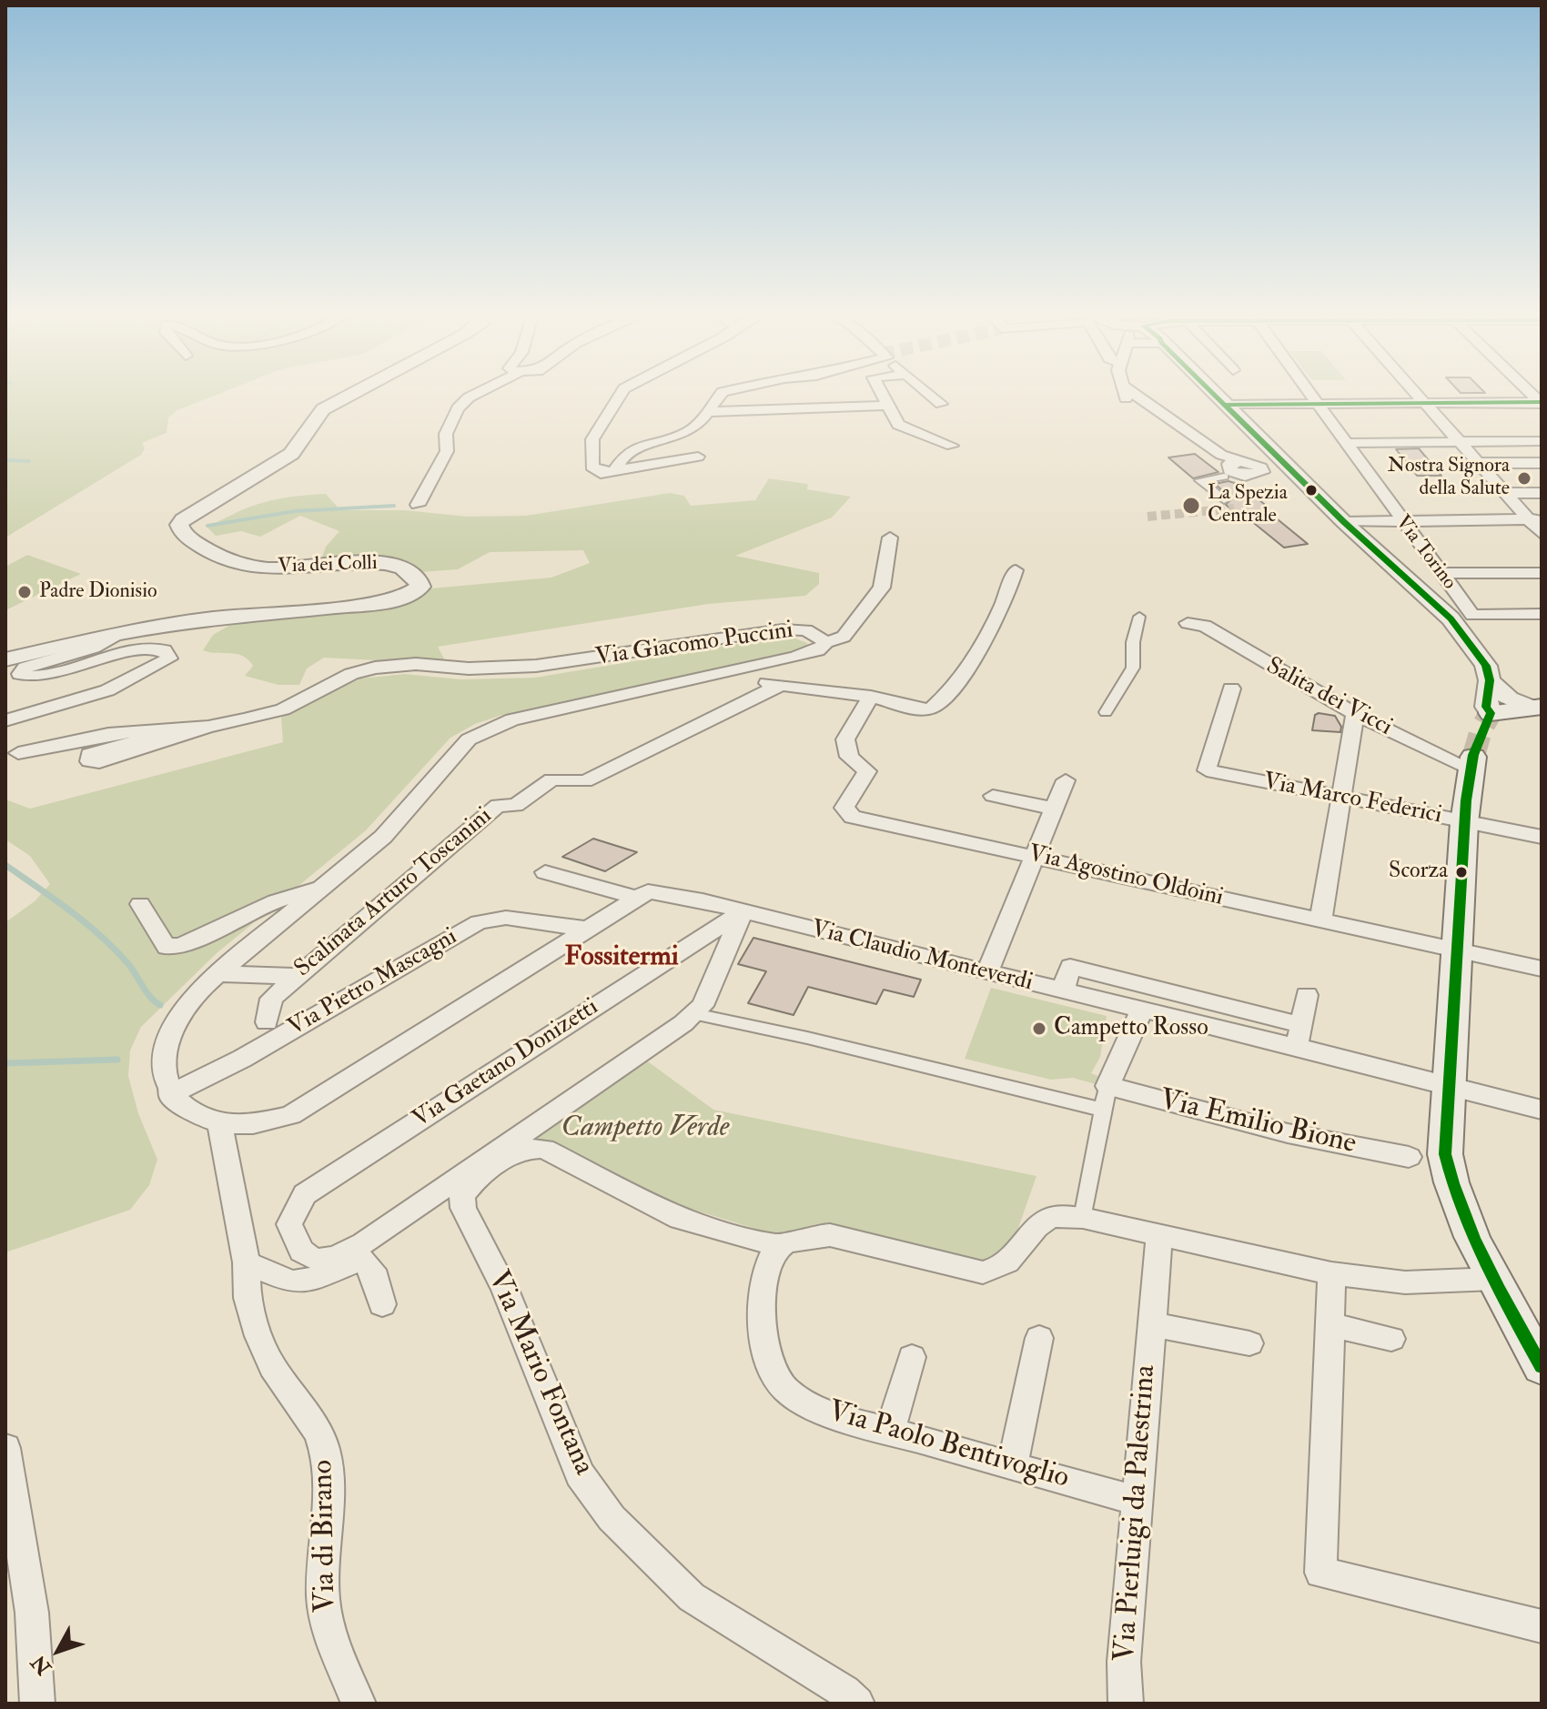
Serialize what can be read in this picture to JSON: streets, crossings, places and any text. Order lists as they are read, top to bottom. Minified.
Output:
{"streets":{"street":["Via Torino","Via dei Colli","Via Giacomo Puccini","Salita dei Vicci","Via Marco Federici","Via Agostino Oldoini","Scalinata Arturo Toscanini","Via Claudio Monteverdi","Via Pietro Mascagni","Via Gaetano Donizetti","Via Emilio Bione","Via Mario Fontana","Via Paolo Bentivoglio","Via Pierluigi da Palestrina","Via di Birano"]},"crossings":[["Via Giacomo Puccini","Via Pietro Mascagni"],["Via Claudio Monteverdi","Via Gaetano Donizetti"],["Via Mario Fontana","Via Paolo Bentivoglio"],["Via Paolo Bentivoglio","Via Pierluigi da Palestrina"]],"districts":["Fossitermi"],"parks":["Campetto Verde"],"places":["Nostra Signora della Salute","La Spezia Centrale","Padre Dionisio","Scorza","Campetto Rosso"],"north":"bottom left"}
